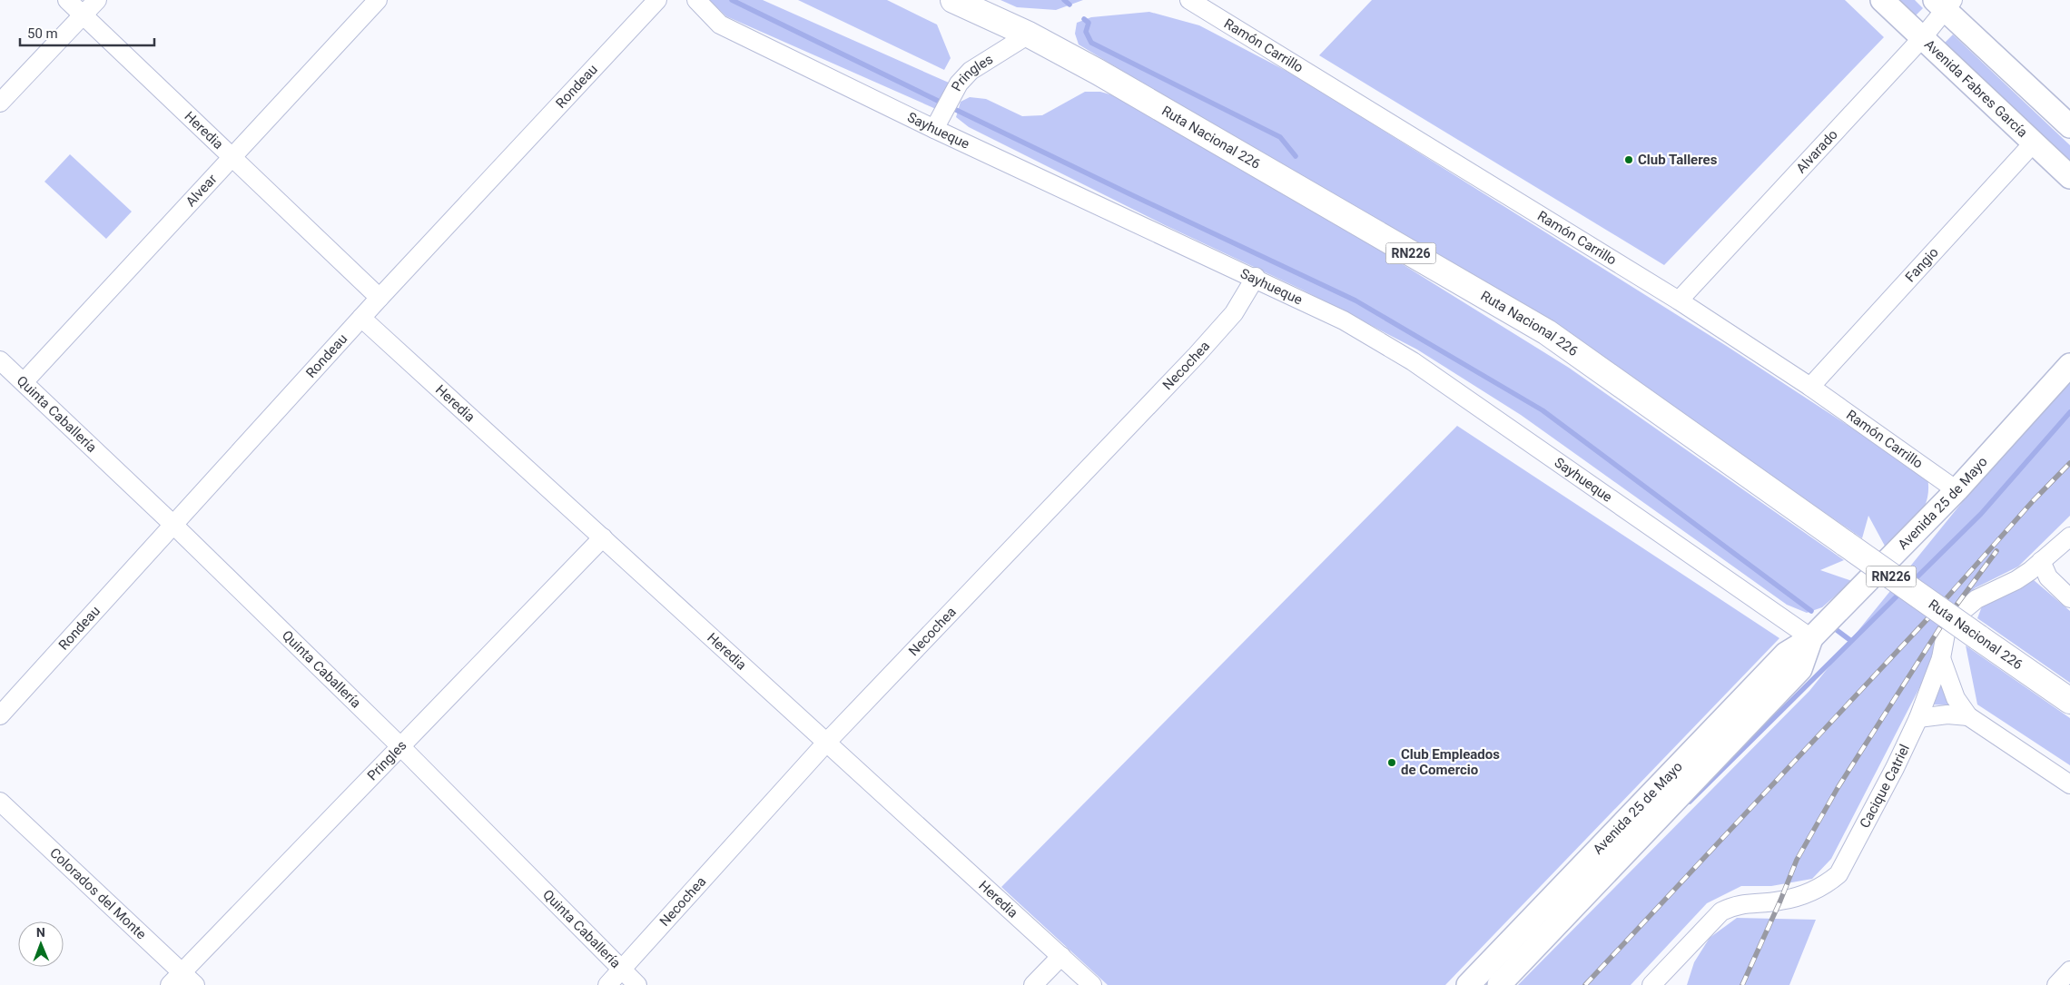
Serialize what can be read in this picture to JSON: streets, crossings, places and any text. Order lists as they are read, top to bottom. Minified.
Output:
{"streets":{"highway":["Ruta Nacional 226","RN226"],"street":["Ramón Carrillo","Pringles","Rondeau","Avenida Fabres García","Heredia","Sayhueque","Alvarado","Alvear","Fangio","Necochea","Quinta Caballería","Avenida 25 de Mayo","Cacique Catriel","Colorados del Monte"]},"crossings":[["Ramón Carrillo","Alvarado"],["Ramón Carrillo","Fangio"],["Ramón Carrillo","Avenida 25 de Mayo"],["Pringles","Heredia"],["Pringles","Sayhueque"],["Pringles","Ruta Nacional 226"],["Pringles","Quinta Caballería"],["Pringles","Colorados del Monte"],["Rondeau","Heredia"],["Rondeau","Quinta Caballería"],["Avenida Fabres García","Alvarado"],["Avenida Fabres García","Fangio"],["Heredia","Alvear"],["Heredia","Necochea"],["Sayhueque","Necochea"],["Sayhueque","Avenida 25 de Mayo"],["Alvear","Quinta Caballería"],["Necochea","Quinta Caballería"]],"places":["Club Talleres","Club Empleados de Comercio"],"scale_bar":"50 m","north":"top"}
